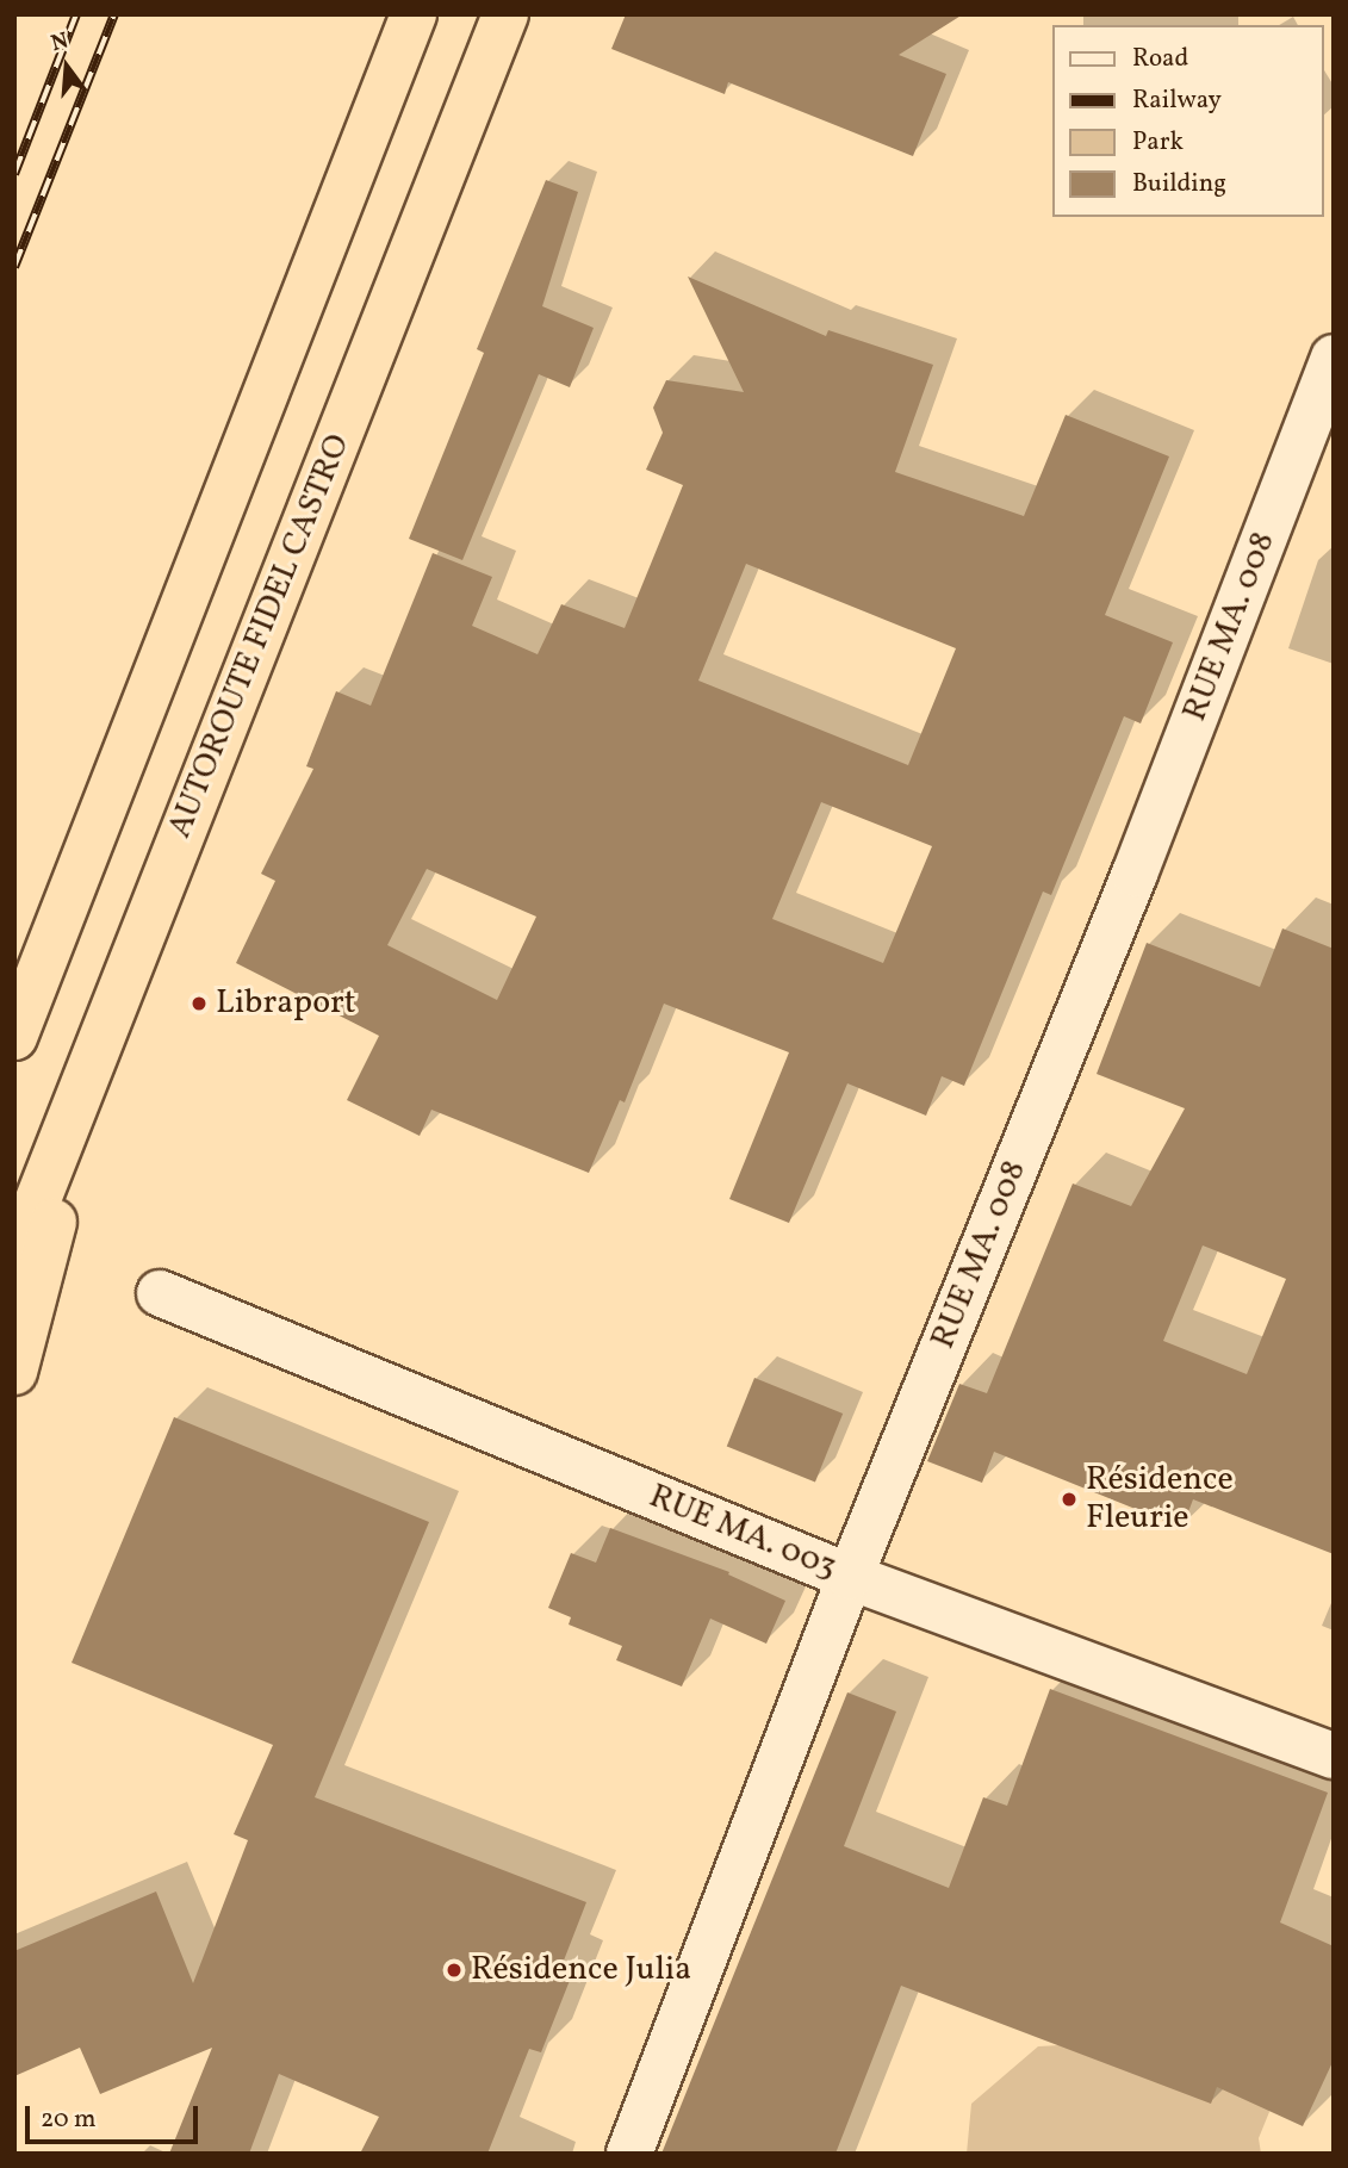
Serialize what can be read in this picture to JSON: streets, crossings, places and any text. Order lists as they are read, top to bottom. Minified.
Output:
{"streets":{"highway":["AUTOROUTE FIDEL CASTRO"],"street":["RUE MA. 008","RUE MA. 003"]},"crossings":[["RUE MA. 008","RUE MA. 003"]],"places":["Libraport","Résidence Fleurie","Résidence Julia"],"legend":["Road","Railway","Park","Building"],"scale_bar":"20 m","north":"top"}
